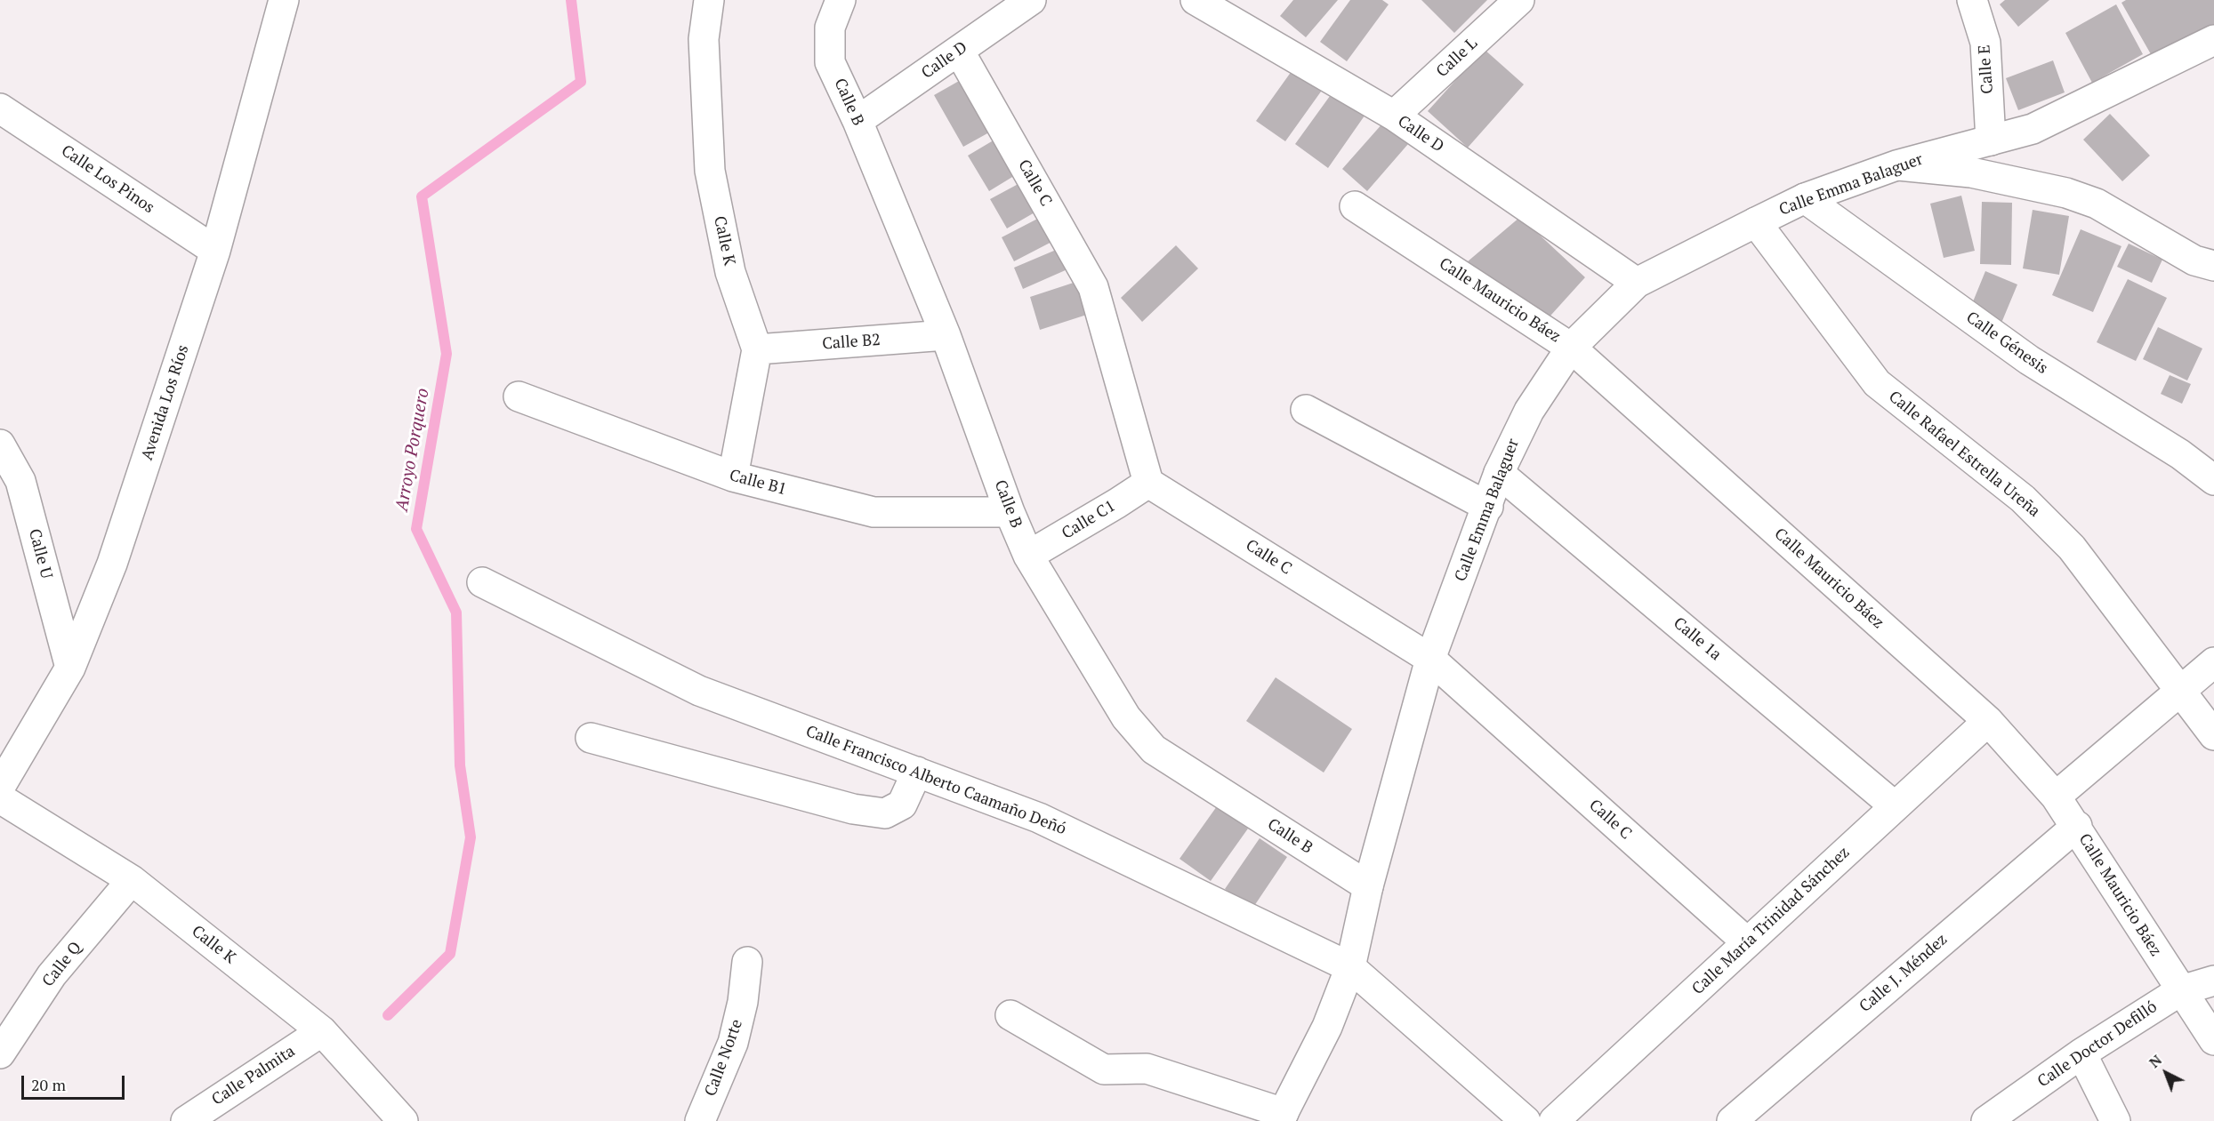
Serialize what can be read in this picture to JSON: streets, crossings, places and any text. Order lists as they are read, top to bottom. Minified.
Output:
{"streets":{"street":["Calle L","Calle D","Calle E","Calle B","Calle Los Pinos","Calle C","Calle Emma Balaguer","Calle K","Calle Mauricio Báez","Calle B2","Calle Génesis","Avenida Los Ríos","Calle Rafael Estrella Ureña","Calle B1","Calle C1","Calle U","Calle 1a","Calle Francisco Alberto Caamaño Deñó","Calle María Trinidad Sánchez","Calle Q","Calle J. Méndez","Calle Doctor Defilló","Calle Norte","Calle Palmita"]},"crossings":[["Calle L","Calle D"],["Calle D","Calle B"],["Calle D","Calle C"],["Calle D","Calle Emma Balaguer"],["Calle E","Calle Emma Balaguer"],["Calle B","Calle Emma Balaguer"],["Calle B","Calle B2"],["Calle B","Calle B1"],["Calle B","Calle C1"],["Calle Los Pinos","Avenida Los Ríos"],["Calle C","Calle Emma Balaguer"],["Calle C","Calle C1"],["Calle C","Calle María Trinidad Sánchez"],["Calle Emma Balaguer","Calle Mauricio Báez"],["Calle Emma Balaguer","Calle Génesis"],["Calle Emma Balaguer","Calle Rafael Estrella Ureña"],["Calle Emma Balaguer","Calle 1a"],["Calle Emma Balaguer","Calle Francisco Alberto Caamaño Deñó"],["Calle K","Calle B2"],["Calle K","Calle B1"],["Calle K","Calle Q"],["Calle K","Calle Palmita"],["Calle Mauricio Báez","Calle María Trinidad Sánchez"],["Calle Mauricio Báez","Calle J. Méndez"],["Calle Mauricio Báez","Calle Doctor Defilló"],["Avenida Los Ríos","Calle U"],["Calle 1a","Calle María Trinidad Sánchez"]],"water":["Arroyo Porquero"],"scale_bar":"20 m","north":"top left"}
